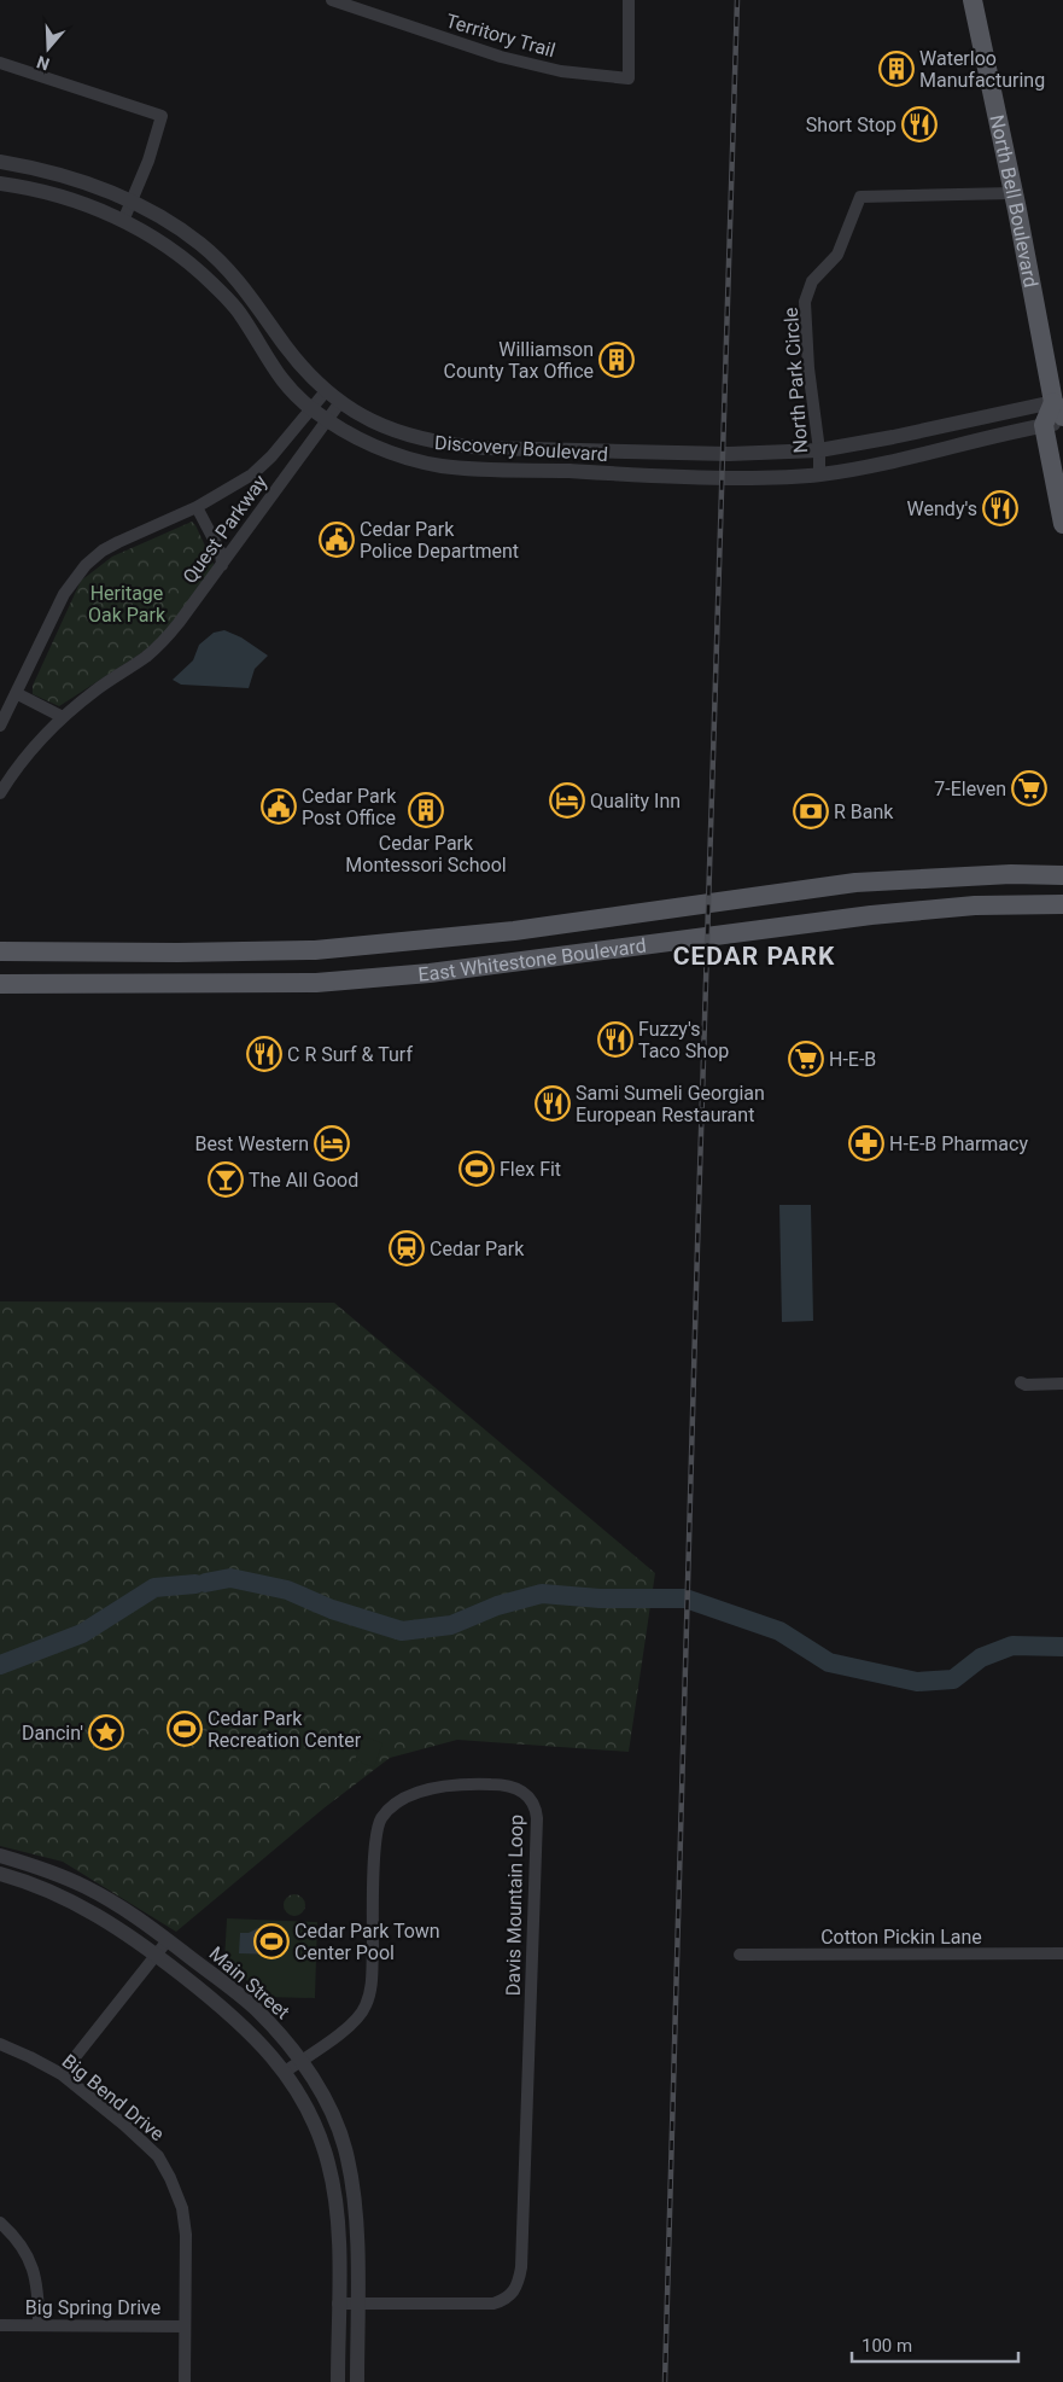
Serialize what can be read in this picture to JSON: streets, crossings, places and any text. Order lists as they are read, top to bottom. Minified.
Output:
{"streets":{"main road":["North Bell Boulevard","East Whitestone Boulevard"],"street":["Territory Trail","North Park Circle","Discovery Boulevard","Quest Parkway","Davis Mountain Loop","Cotton Pickin Lane","Main Street","Big Bend Drive","Big Spring Drive"]},"crossings":[["North Bell Boulevard","North Park Circle"],["North Bell Boulevard","Discovery Boulevard"],["North Park Circle","Discovery Boulevard"],["Discovery Boulevard","Quest Parkway"],["Davis Mountain Loop","Main Street"],["Big Bend Drive","Big Spring Drive"]],"districts":["CEDAR PARK"],"parks":["Heritage Oak Park"],"places":{"building":["Waterloo Manufacturing","Williamson County Tax Office","Cedar Park Montessori School"],"restaurant":["Short Stop","Wendy's","Fuzzy's Taco Shop","C R Surf & Turf","Sami Sumeli Georgian European Restaurant"],"public building":["Cedar Park Police Department","Cedar Park Post Office"],"supermarket":["7-Eleven","H-E-B"],"hotel":["Quality Inn","Best Western"],"bank":["R Bank"],"pharmacy":["H-E-B Pharmacy"],"sports":["Flex Fit","Cedar Park Recreation Center","Cedar Park Town Center Pool"],"bar":["The All Good"],"station":["Cedar Park"],"place":["Dancin'"]},"scale_bar":"100 m","north":"bottom"}
